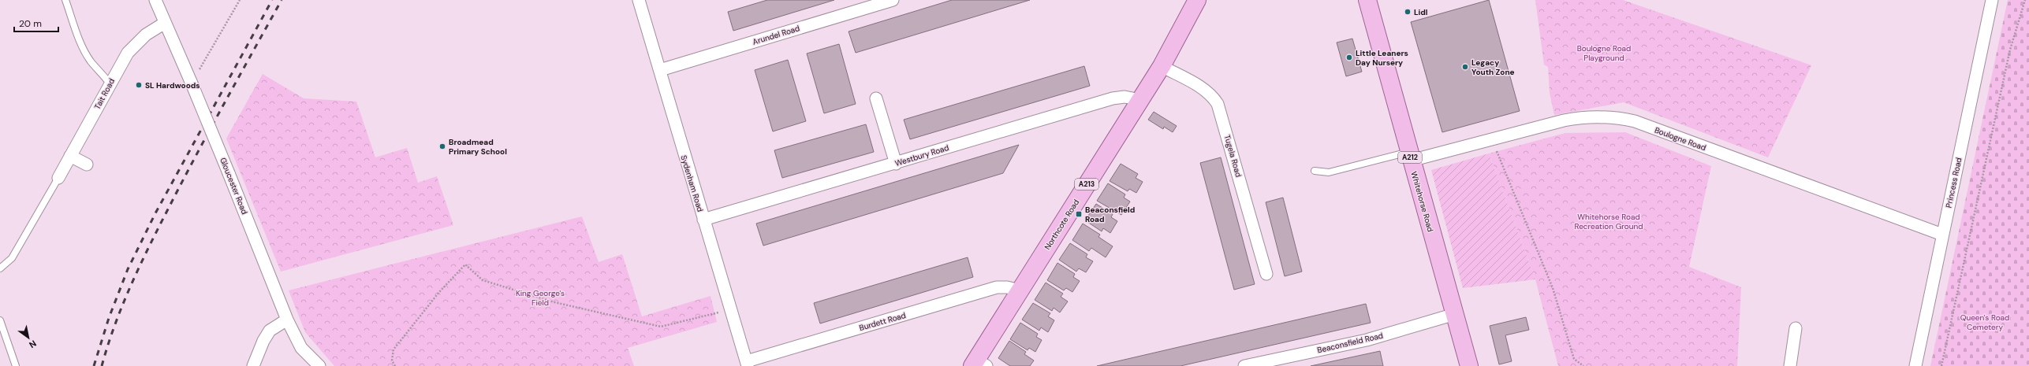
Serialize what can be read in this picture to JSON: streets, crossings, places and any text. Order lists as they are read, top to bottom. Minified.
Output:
{"streets":{"main road":["A212","A213","Whitehorse Road","Northcote Road"],"street":["Arundel Road","Tait Road","Boulogne Road","Westbury Road","Tugela Road","Princess Road","Sydenham Road","Gloucester Road","Burdett Road","Beaconsfield Road"]},"crossings":[["Arundel Road","Sydenham Road"],["Tait Road","Gloucester Road"],["Boulogne Road","Princess Road"],["Boulogne Road","Whitehorse Road"],["Westbury Road","Sydenham Road"],["Westbury Road","Northcote Road"],["Tugela Road","Northcote Road"],["Sydenham Road","Burdett Road"],["Whitehorse Road","Beaconsfield Road"],["Northcote Road","Burdett Road"]],"parks":["Boulogne Road Playground","Whitehorse Road Recreation Ground","King George's Field","Queen's Road Cemetery"],"places":{"other":["Lidl","Little Leaners Day Nursery","Legacy Youth Zone","SL Hardwoods","Broadmead Primary School"],"transit":["Beaconsfield Road"]},"scale_bar":"20 m","north":"bottom right"}
